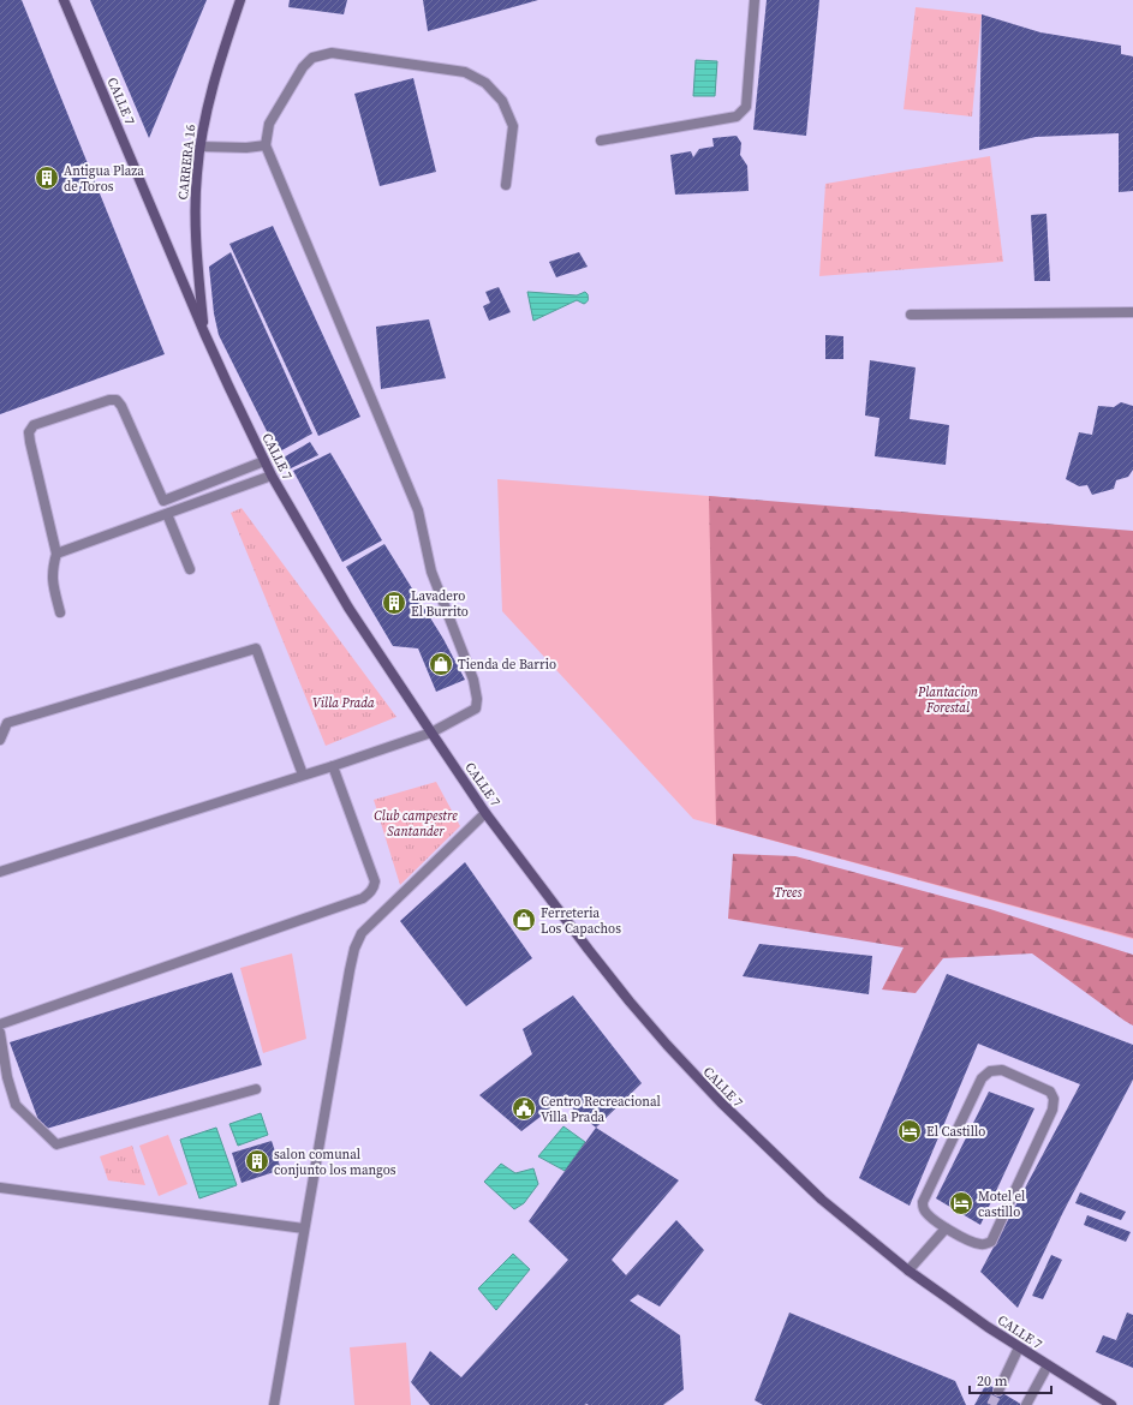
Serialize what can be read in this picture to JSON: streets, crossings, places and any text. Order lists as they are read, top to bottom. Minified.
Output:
{"streets":{"street":["CALLE 7","CARRERA 16"]},"crossings":[["CALLE 7","CARRERA 16"]],"parks":["Plantacion Forestal","Villa Prada","Club campestre Santander","Trees"],"places":{"building":["Antigua Plaza de Toros","Lavadero El Burrito","salon comunal conjunto los mangos"],"shop":["Tienda de Barrio","Ferreteria Los Capachos"],"public building":["Centro Recreacional Villa Prada"],"hotel":["El Castillo","Motel el castillo"]},"scale_bar":"20 m"}
